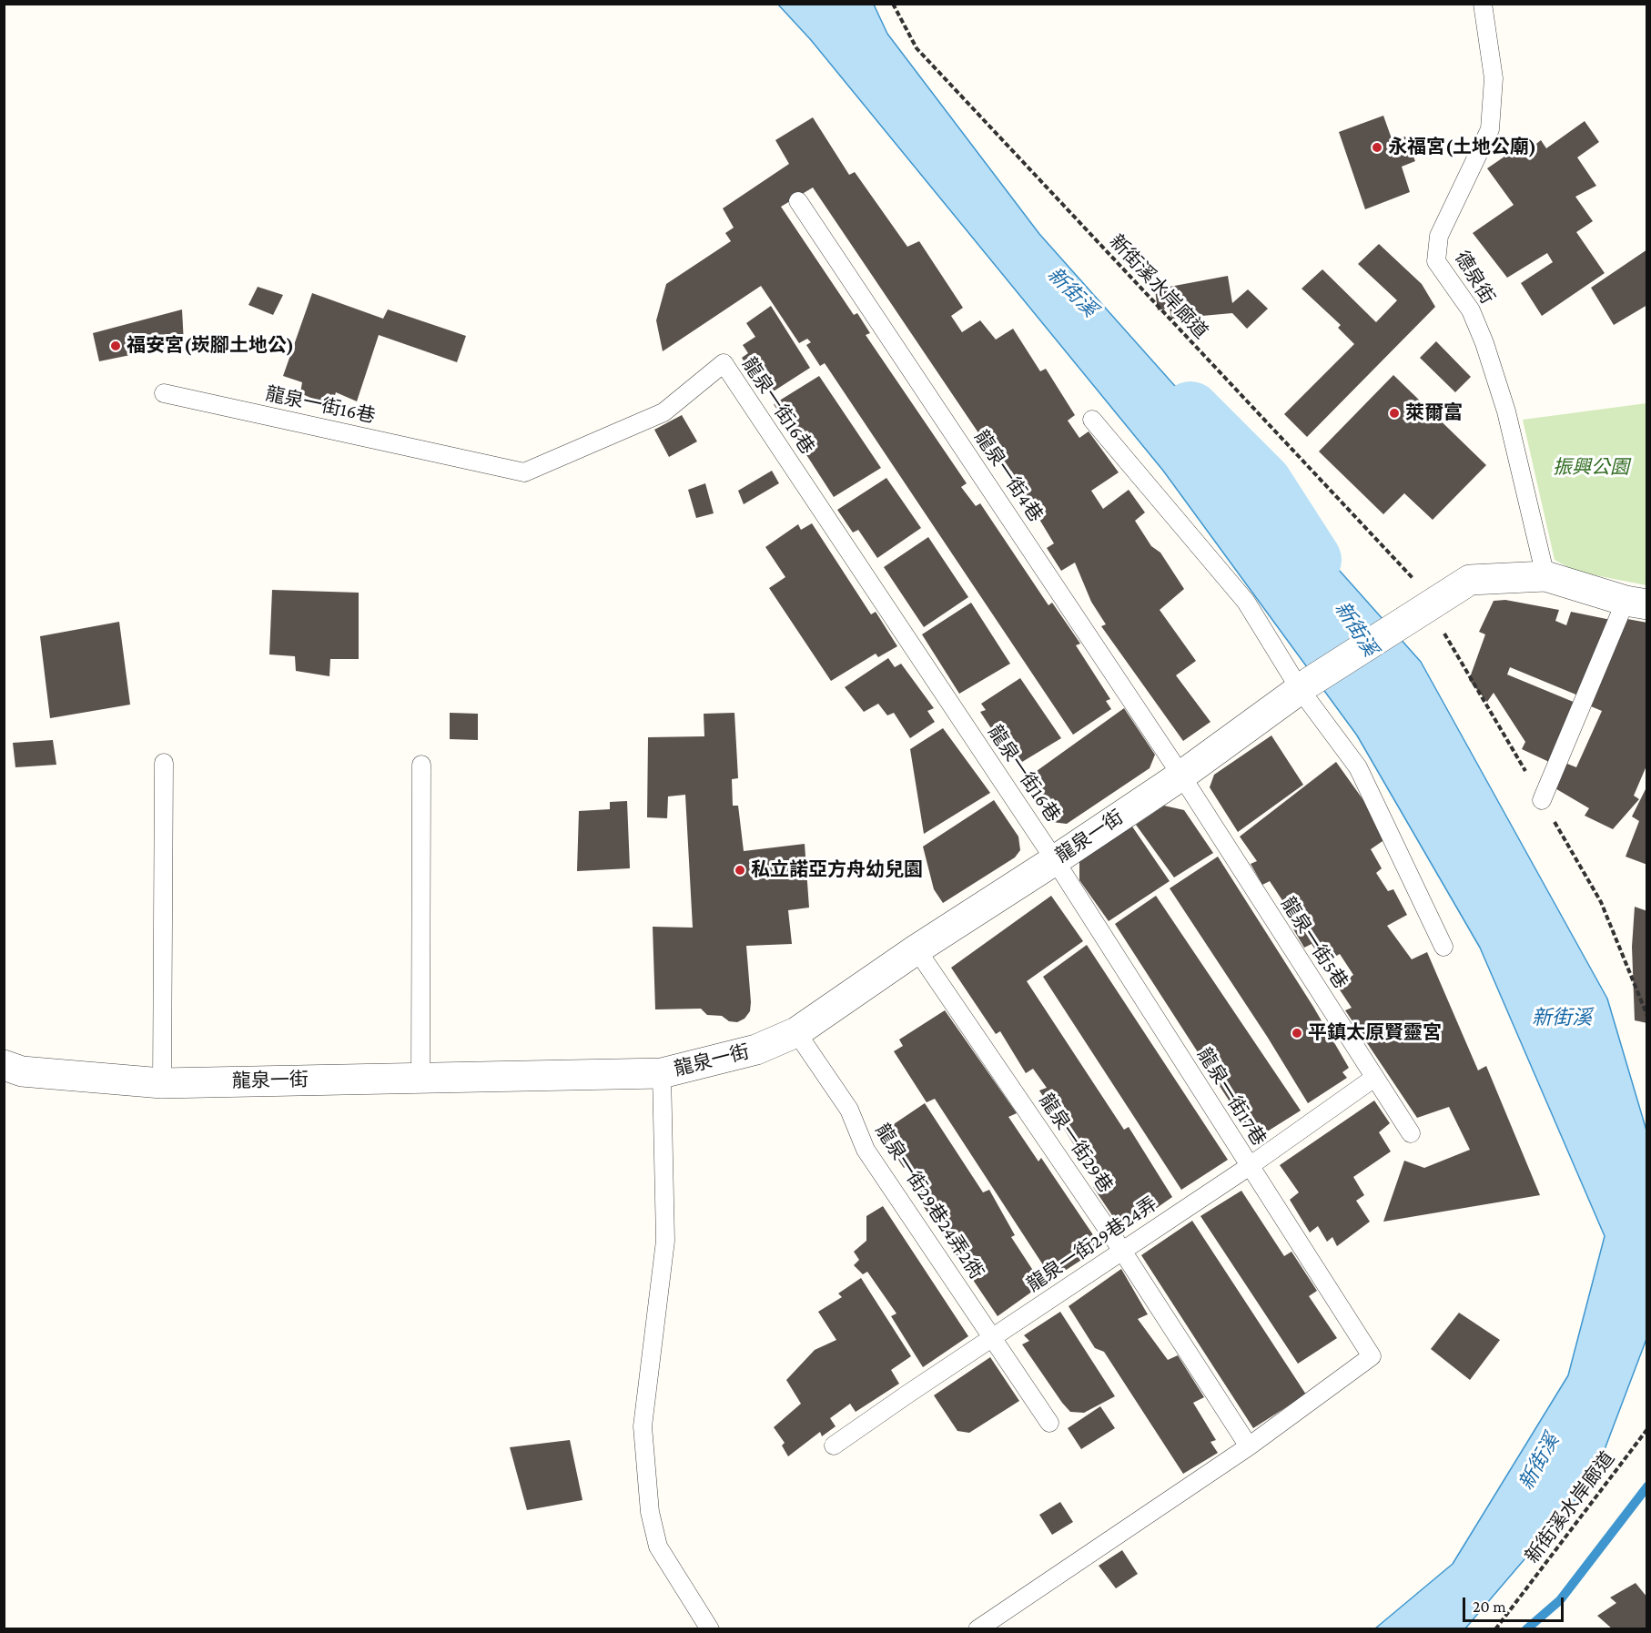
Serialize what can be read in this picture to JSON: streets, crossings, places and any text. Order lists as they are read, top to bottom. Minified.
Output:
{"streets":{"street":["龍泉一街"],"lane":["德泉街","龍泉一街16巷","龍泉一街4巷","龍泉一街5巷","龍泉一街17巷","龍泉一街29巷","龍泉一街29巷24弄2衖","龍泉一街29巷24弄"],"path":["新街溪水岸廊道"]},"crossings":[["德泉街","龍泉一街"],["新街溪水岸廊道","龍泉一街"],["龍泉一街16巷","龍泉一街"],["龍泉一街16巷","龍泉一街17巷"],["龍泉一街4巷","龍泉一街"],["龍泉一街4巷","龍泉一街5巷"],["龍泉一街","龍泉一街5巷"],["龍泉一街","龍泉一街17巷"],["龍泉一街","龍泉一街29巷"],["龍泉一街","龍泉一街29巷24弄2衖"],["龍泉一街5巷","龍泉一街29巷24弄"],["龍泉一街17巷","龍泉一街29巷"],["龍泉一街17巷","龍泉一街29巷24弄"],["龍泉一街29巷","龍泉一街29巷24弄"],["龍泉一街29巷24弄2衖","龍泉一街29巷24弄"]],"water":["新街溪"],"parks":["振興公園"],"places":["永福宮(土地公廟)","福安宮(崁腳土地公)","萊爾富","私立諾亞方舟幼兒園","平鎮太原賢靈宮"],"scale_bar":"20 m"}
